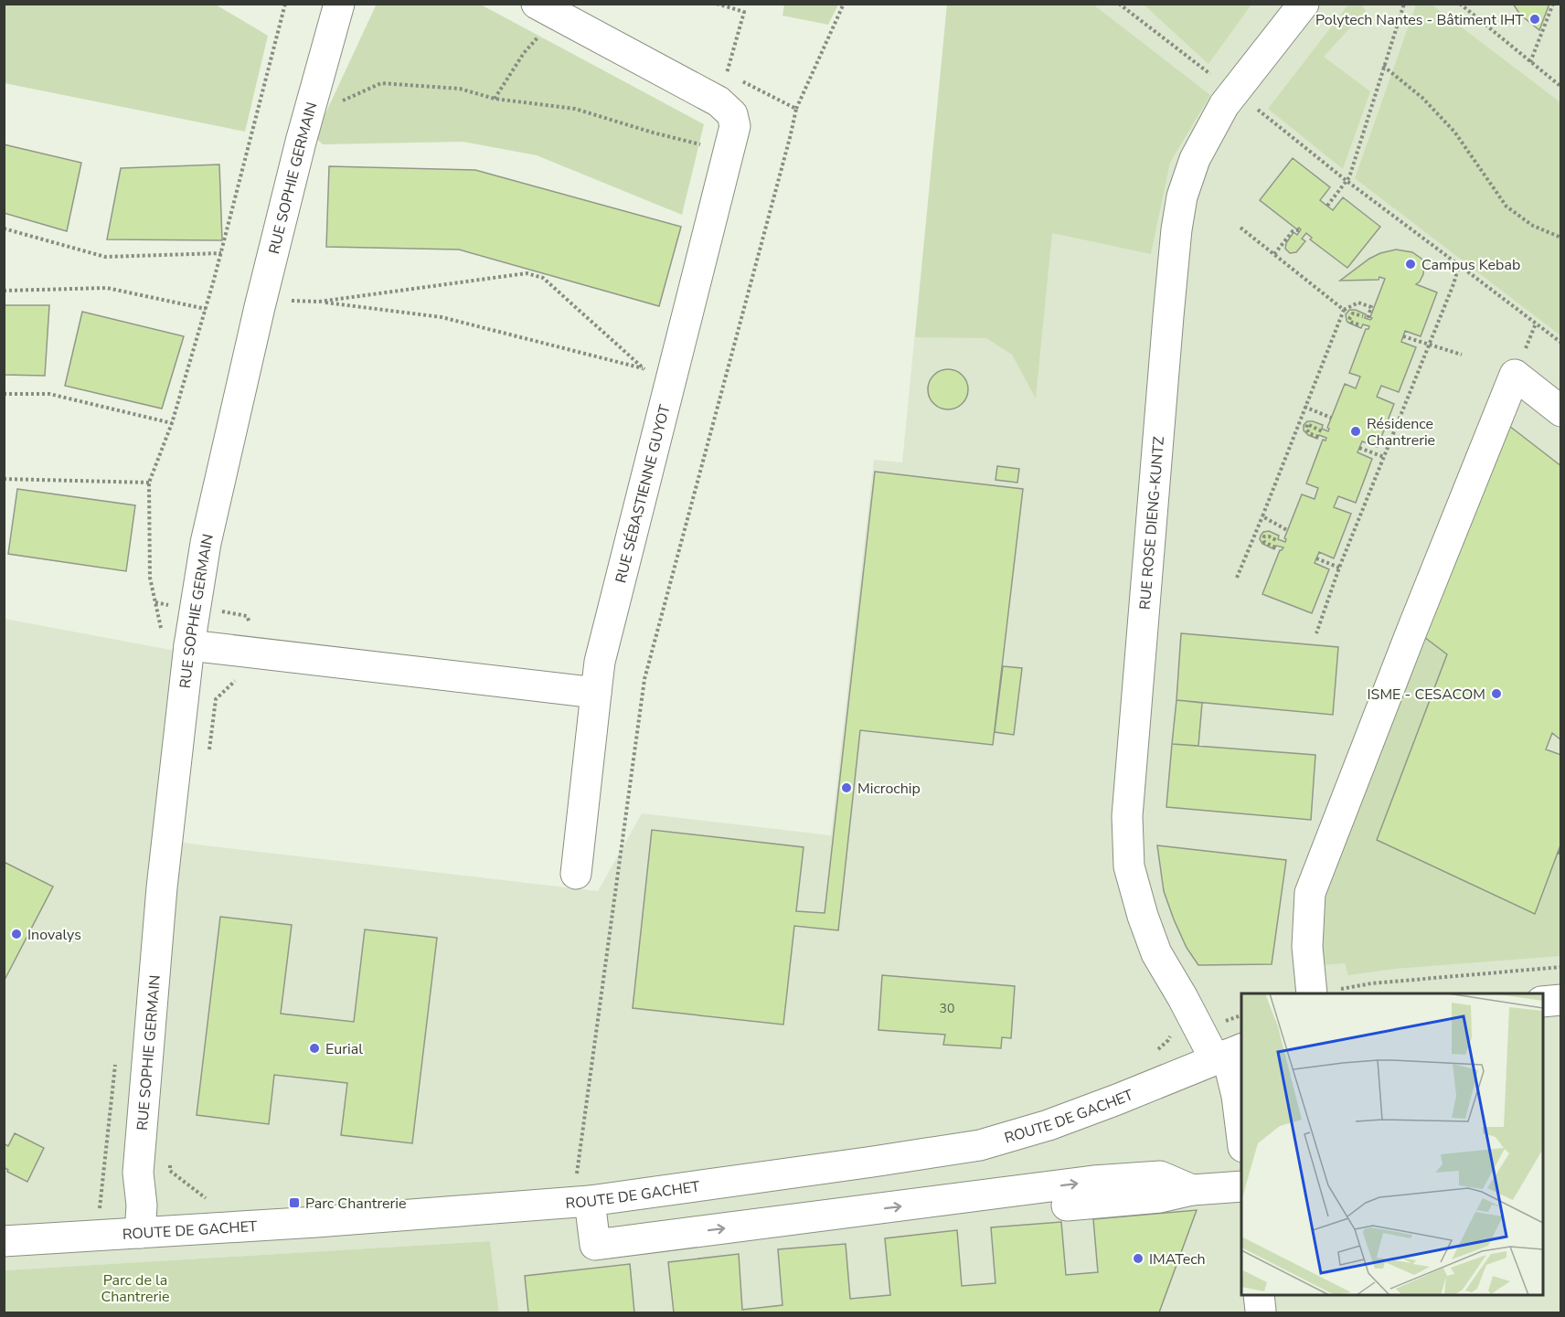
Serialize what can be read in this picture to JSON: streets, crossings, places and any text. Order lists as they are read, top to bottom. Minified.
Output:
{"streets":{"street":["RUE SOPHIE GERMAIN","RUE SÉBASTIENNE GUYOT","RUE ROSE DIENG-KUNTZ","ROUTE DE GACHET"]},"crossings":[["RUE SOPHIE GERMAIN","ROUTE DE GACHET"],["RUE ROSE DIENG-KUNTZ","ROUTE DE GACHET"]],"parks":["Parc de la Chantrerie"],"places":{"other":["Polytech Nantes - Bâtiment IHT","Campus Kebab","Résidence Chantrerie","ISME - CESACOM","Microchip","Inovalys","Eurial","IMATech"],"transit":["Parc Chantrerie"]},"house_numbers":["30"]}
